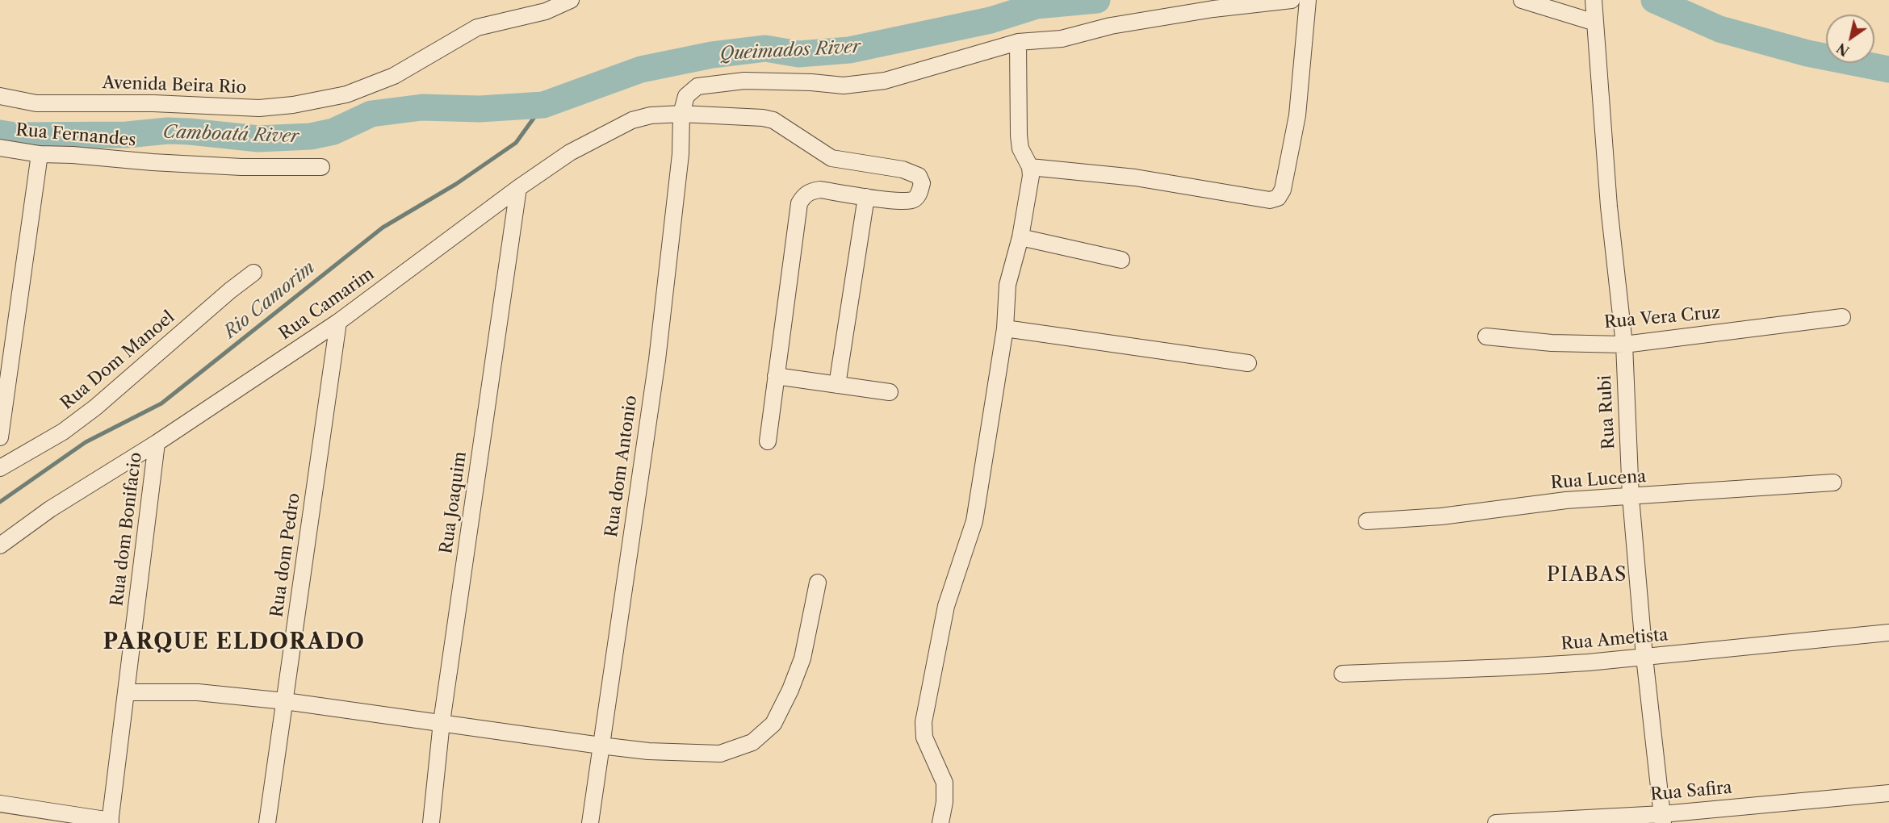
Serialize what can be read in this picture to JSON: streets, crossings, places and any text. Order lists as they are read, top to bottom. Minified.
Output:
{"streets":{"street":["Avenida Beira Rio","Rua Fernandes","Rua Camarim","Rua Vera Cruz","Rua Dom Manoel","Rua Rubi","Rua dom Antonio","Rua Lucena","Rua Joaquim","Rua dom Bonifacio","Rua dom Pedro","Rua Ametista","Rua Safira"]},"crossings":[["Rua Camarim","Rua dom Antonio"],["Rua Camarim","Rua Joaquim"],["Rua Camarim","Rua dom Bonifacio"],["Rua Camarim","Rua dom Pedro"],["Rua Vera Cruz","Rua Rubi"],["Rua Rubi","Rua Lucena"],["Rua Rubi","Rua Ametista"],["Rua Rubi","Rua Safira"]],"districts":["PIABAS","PARQUE ELDORADO"],"water":["Queimados River","Camboatá River","Rio Camorim"],"north":"bottom left"}
